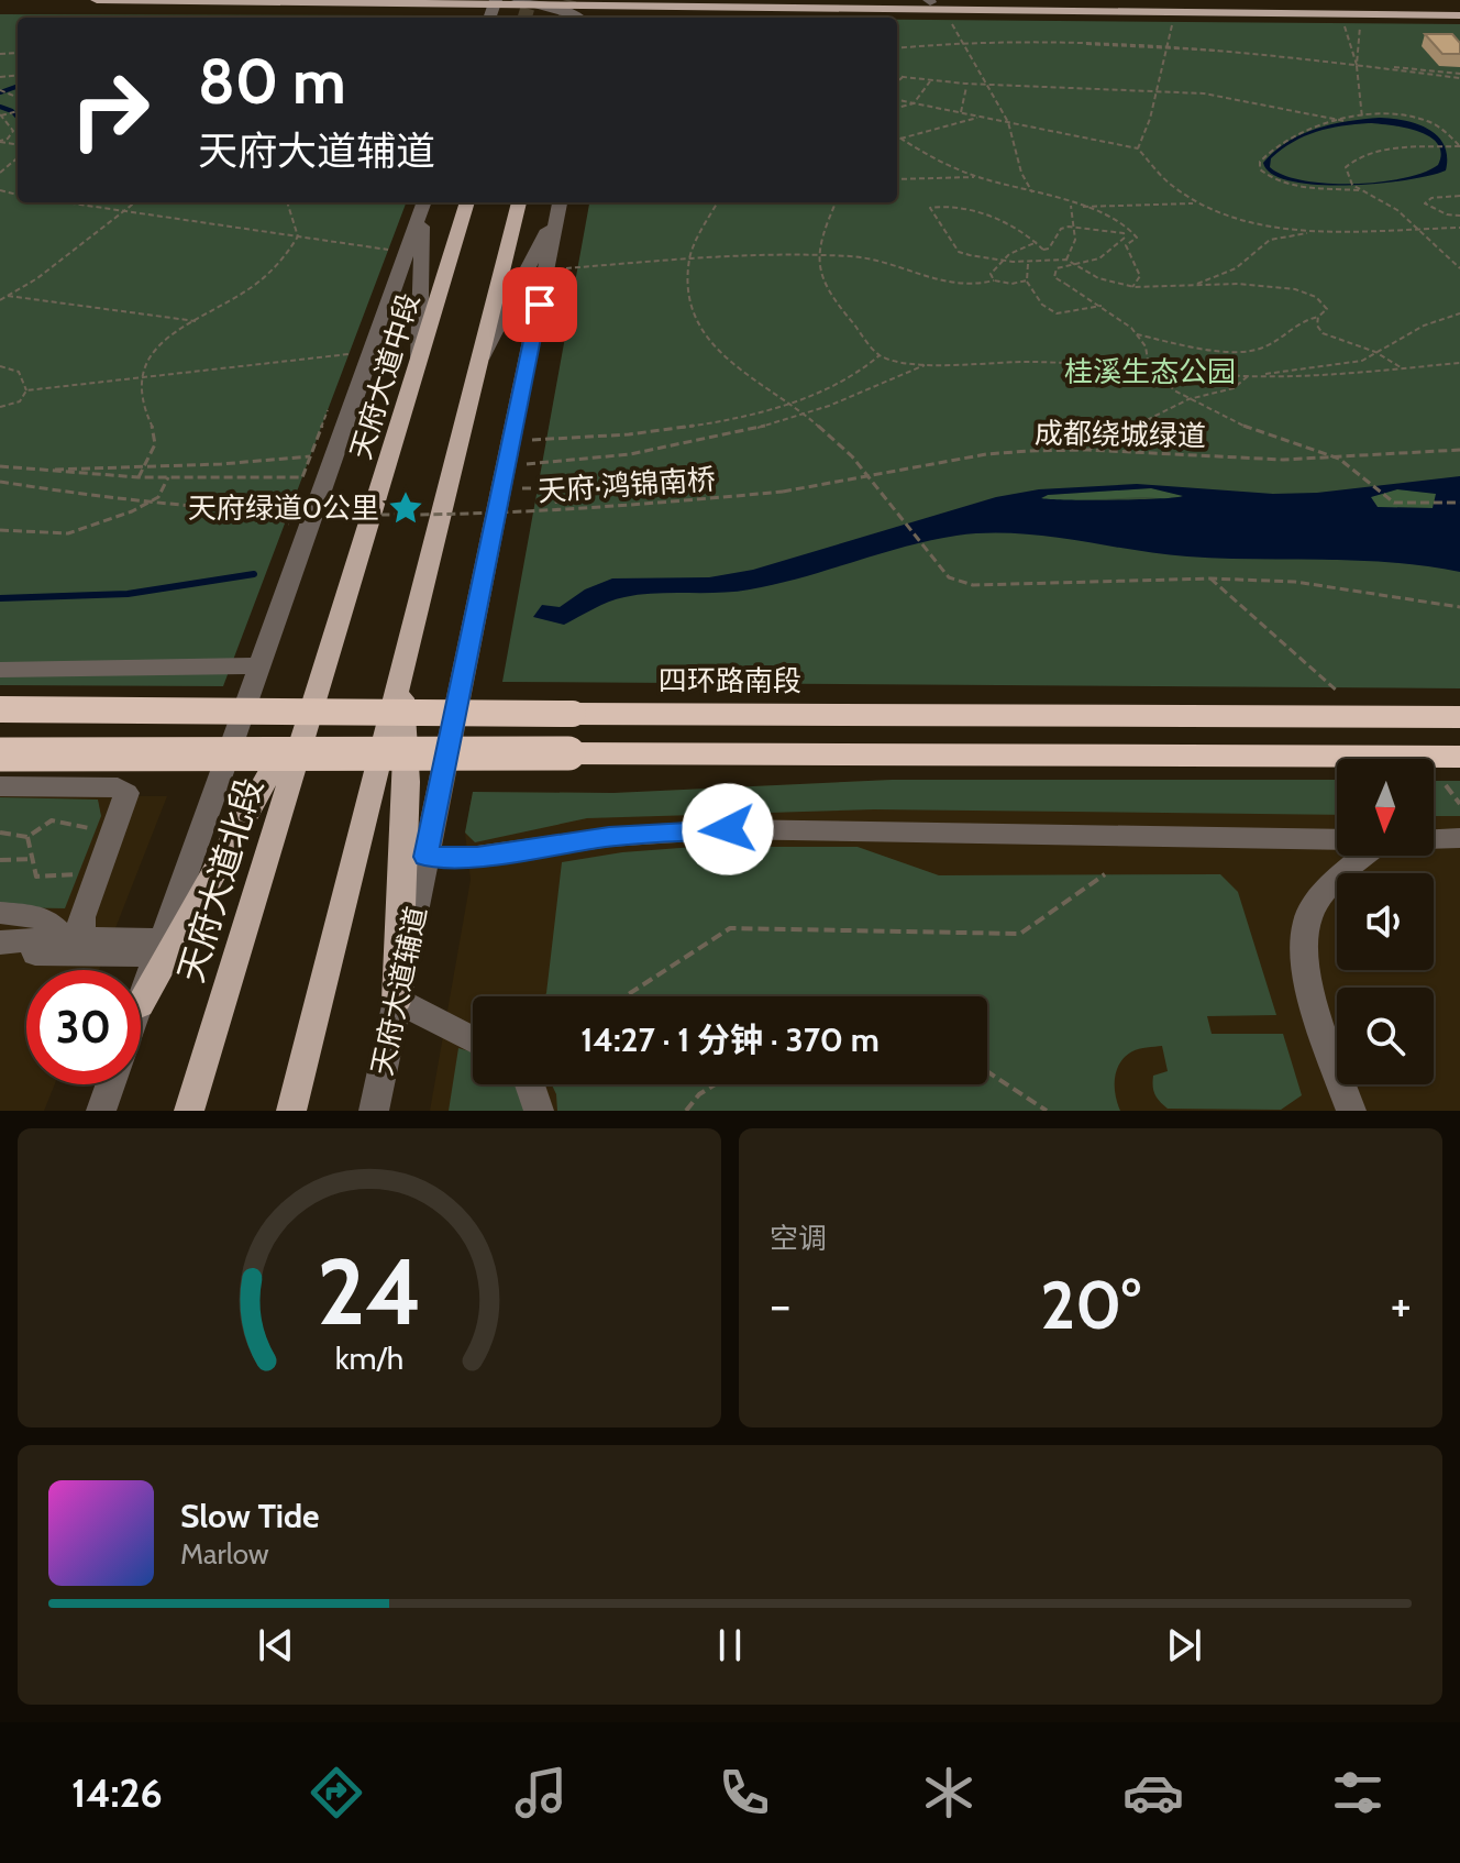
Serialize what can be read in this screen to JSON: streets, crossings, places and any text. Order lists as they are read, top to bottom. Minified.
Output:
{"streets":{"highway":["四环路南段"],"main road":["天府大道中段","天府大道北段"],"street":["天府大道辅道"],"path":["成都绕城绿道","天府·鸿锦南桥"]},"crossings":[["天府大道中段","天府大道北段"],["成都绕城绿道","天府·鸿锦南桥"]],"parks":["桂溪生态公园"],"places":{"place":["天府绿道0公里"]},"north":"bottom","page":{"turn":["80 m","天府大道辅道"],"limit":"30","trip":"14:27 · 1 分钟 · 370 m","tile":"空调","heat":["−","20°","+"],"song":["Slow Tide","Marlow"],"tabs":"14:26","gauge":["24","km/h"]}}
